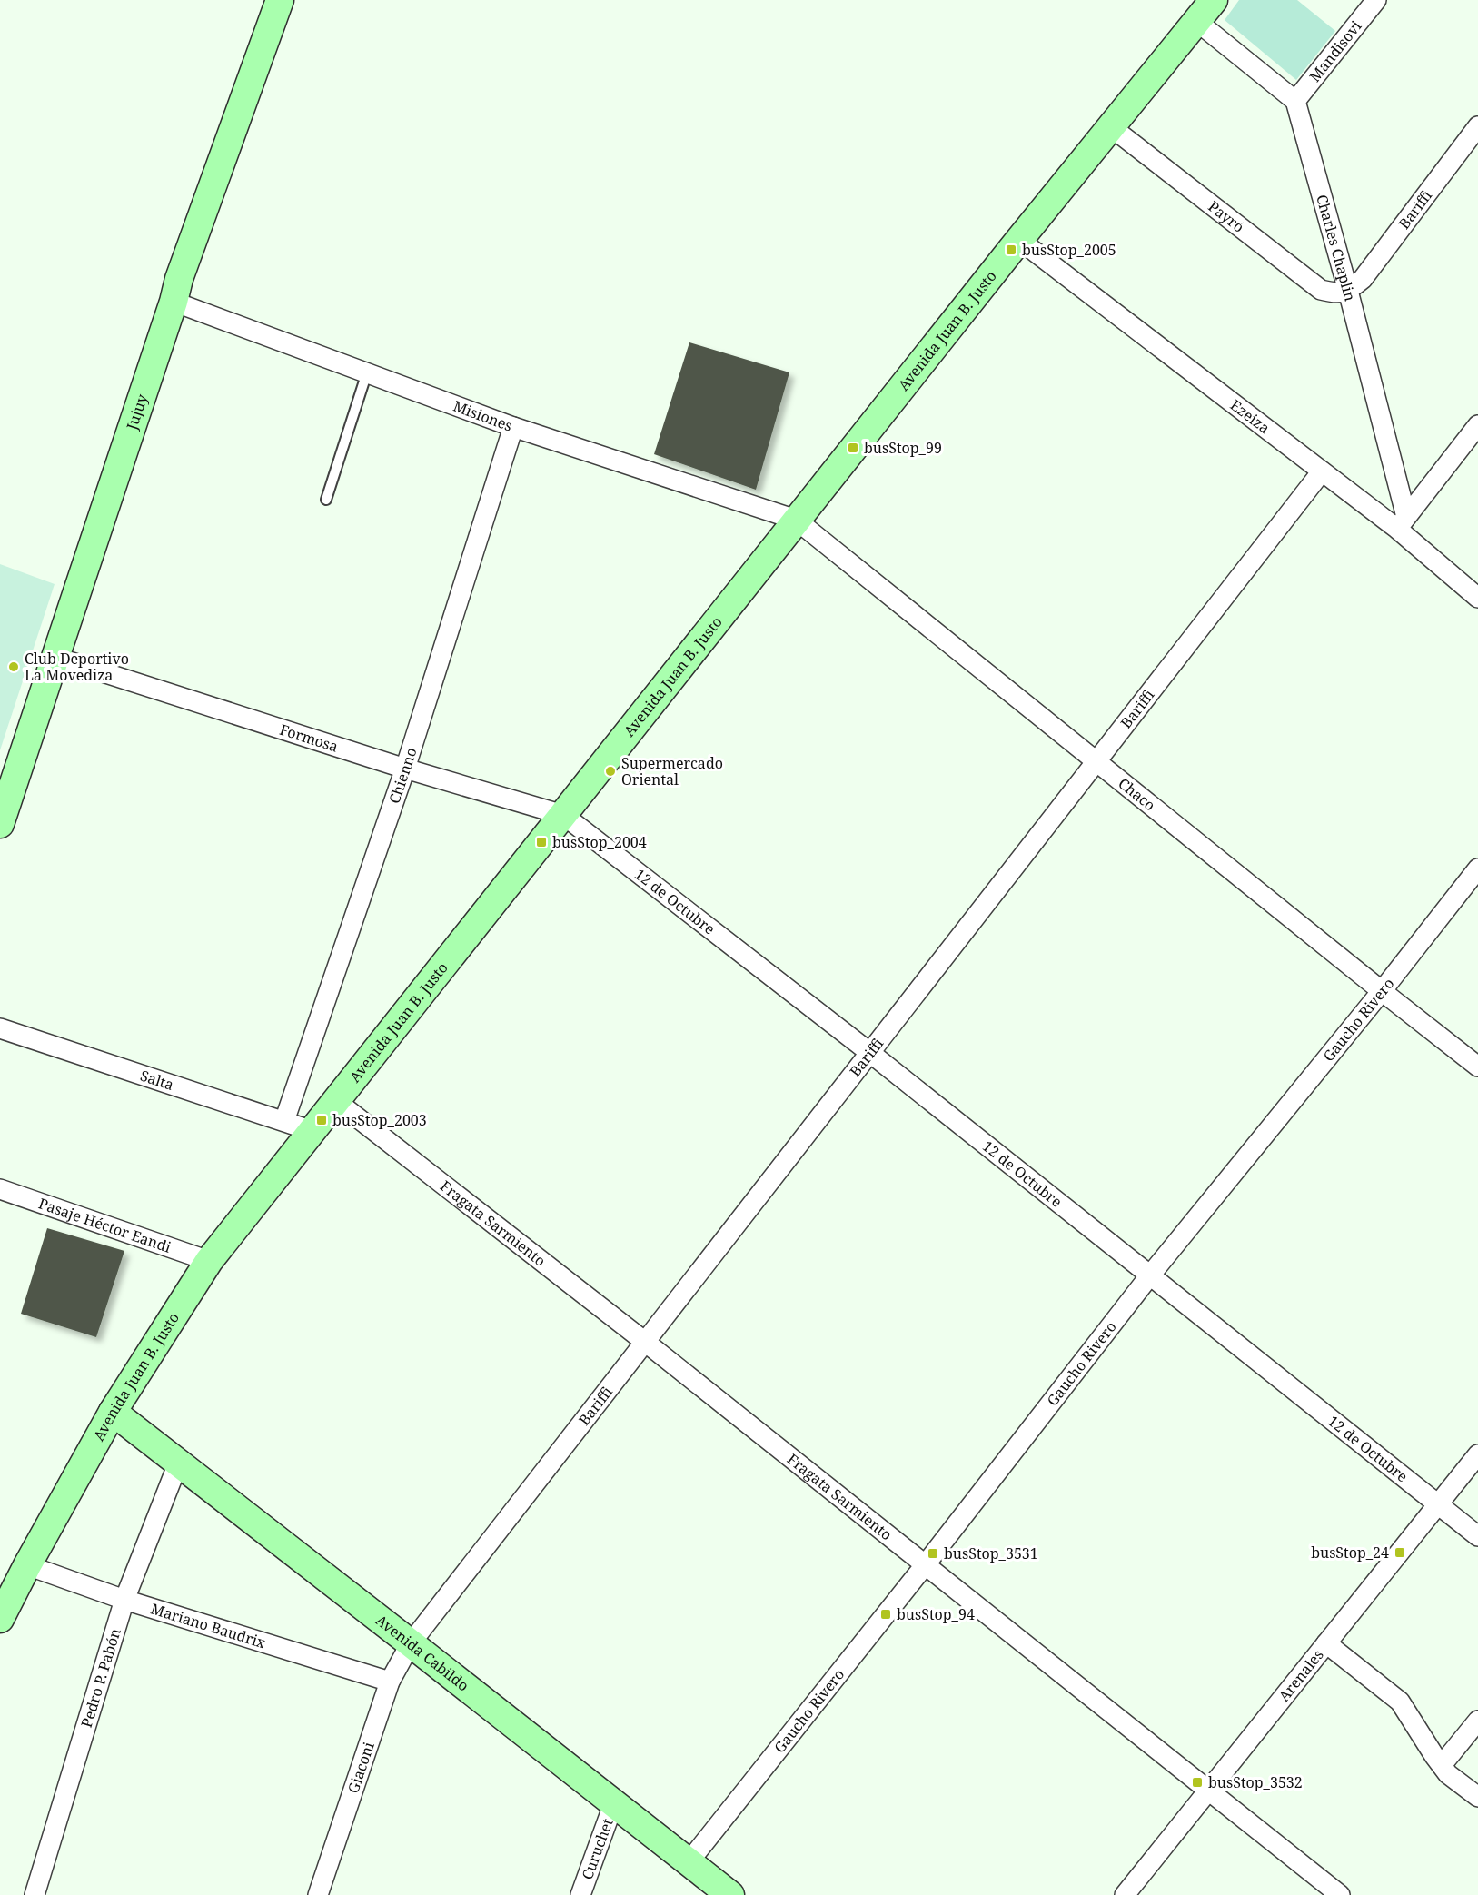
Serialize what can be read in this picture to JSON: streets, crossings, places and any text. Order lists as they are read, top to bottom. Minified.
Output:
{"streets":{"main road":["Avenida Juan B. Justo","Jujuy","Avenida Cabildo"],"street":["Mandisovi","Bariffi","Payró","Charles Chaplin","Misiones","Ezeiza","Formosa","Chienno","Chaco","12 de Octubre","Gaucho Rivero","Salta","Fragata Sarmiento","Pasaje Héctor Eandi","Mariano Baudrix","Arenales","Pedro P. Pabón","Giaconi","Curuchet"]},"crossings":[["Mandisovi","Charles Chaplin"],["Bariffi","Payró"],["Bariffi","Charles Chaplin"],["Bariffi","Ezeiza"],["Bariffi","Chaco"],["Bariffi","12 de Octubre"],["Bariffi","Fragata Sarmiento"],["Bariffi","Avenida Cabildo"],["Bariffi","Giaconi"],["Payró","Charles Chaplin"],["Payró","Avenida Juan B. Justo"],["Charles Chaplin","Ezeiza"],["Avenida Juan B. Justo","Misiones"],["Avenida Juan B. Justo","Ezeiza"],["Avenida Juan B. Justo","Formosa"],["Avenida Juan B. Justo","Chaco"],["Avenida Juan B. Justo","12 de Octubre"],["Avenida Juan B. Justo","Salta"],["Avenida Juan B. Justo","Fragata Sarmiento"],["Avenida Juan B. Justo","Pasaje Héctor Eandi"],["Avenida Juan B. Justo","Mariano Baudrix"],["Avenida Juan B. Justo","Avenida Cabildo"],["Jujuy","Misiones"],["Jujuy","Formosa"],["Misiones","Chienno"],["Misiones","Chaco"],["Formosa","Chienno"],["Formosa","12 de Octubre"],["Chienno","Salta"],["Chaco","Gaucho Rivero"],["12 de Octubre","Gaucho Rivero"],["12 de Octubre","Arenales"],["Gaucho Rivero","Fragata Sarmiento"],["Gaucho Rivero","Avenida Cabildo"],["Fragata Sarmiento","Arenales"],["Mariano Baudrix","Pedro P. Pabón"],["Mariano Baudrix","Giaconi"],["Avenida Cabildo","Pedro P. Pabón"],["Avenida Cabildo","Giaconi"],["Avenida Cabildo","Curuchet"]],"places":{"transit":["busStop_2005","busStop_99","busStop_2004","busStop_2003","busStop_24","busStop_3531","busStop_94","busStop_3532"],"other":["Club Deportivo La Movediza","Supermercado Oriental"]}}
